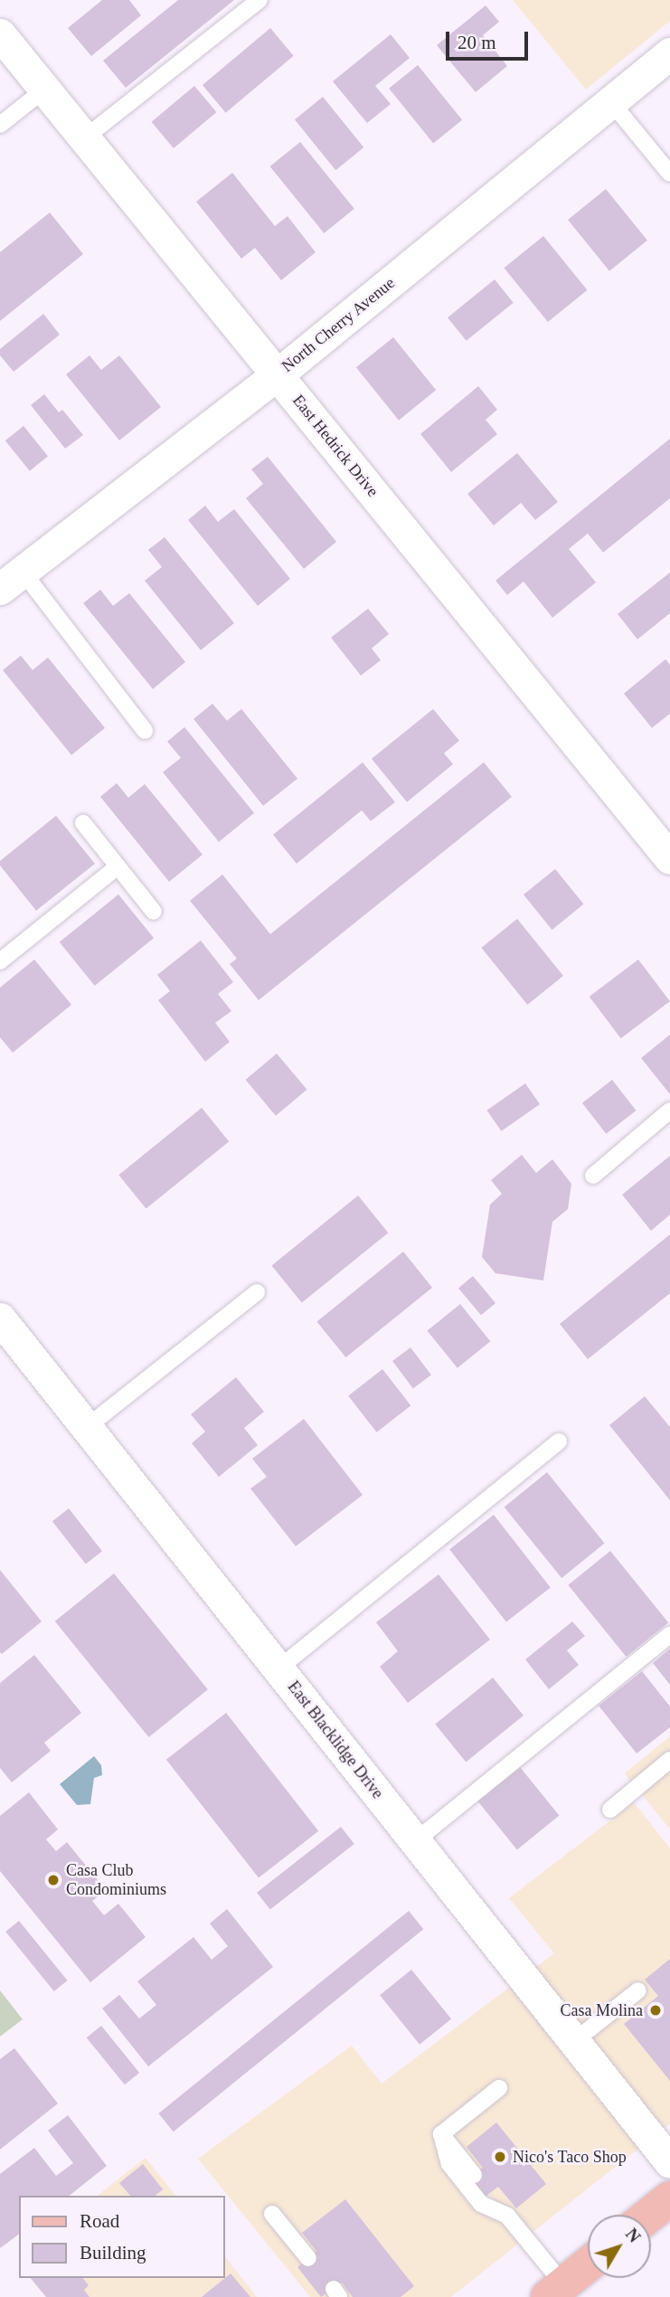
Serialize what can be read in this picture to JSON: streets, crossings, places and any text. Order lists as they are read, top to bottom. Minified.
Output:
{"streets":{"street":["North Cherry Avenue","East Hedrick Drive","East Blacklidge Drive"]},"crossings":[["North Cherry Avenue","East Hedrick Drive"]],"places":["Casa Club Condominiums","Casa Molina","Nico's Taco Shop"],"legend":["Road","Building"],"scale_bar":"20 m","north":"top right"}
